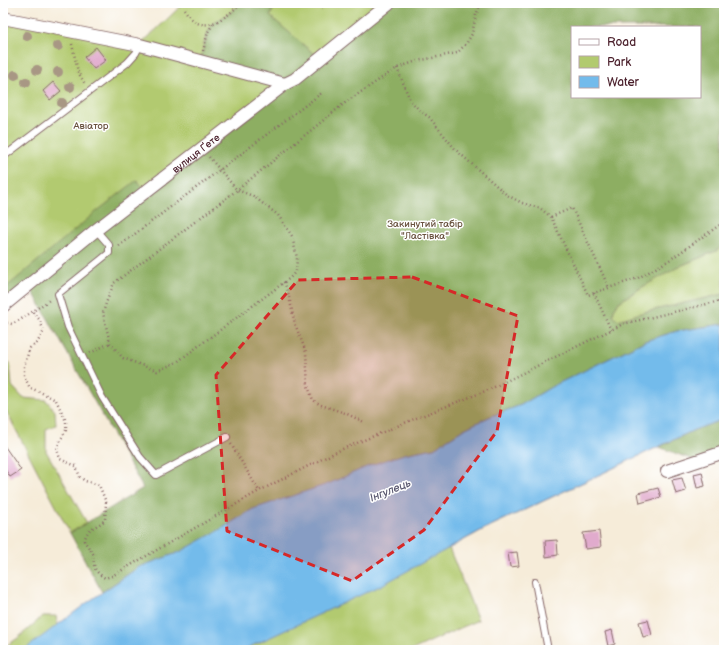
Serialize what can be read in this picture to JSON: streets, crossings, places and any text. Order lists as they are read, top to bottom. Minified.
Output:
{"streets":{"street":["вулиця Ґете"]},"water":["Інгулець"],"parks":["Авіатор","Закинутий табір \"Ластівка\""],"legend":["Road","Park","Water"]}
